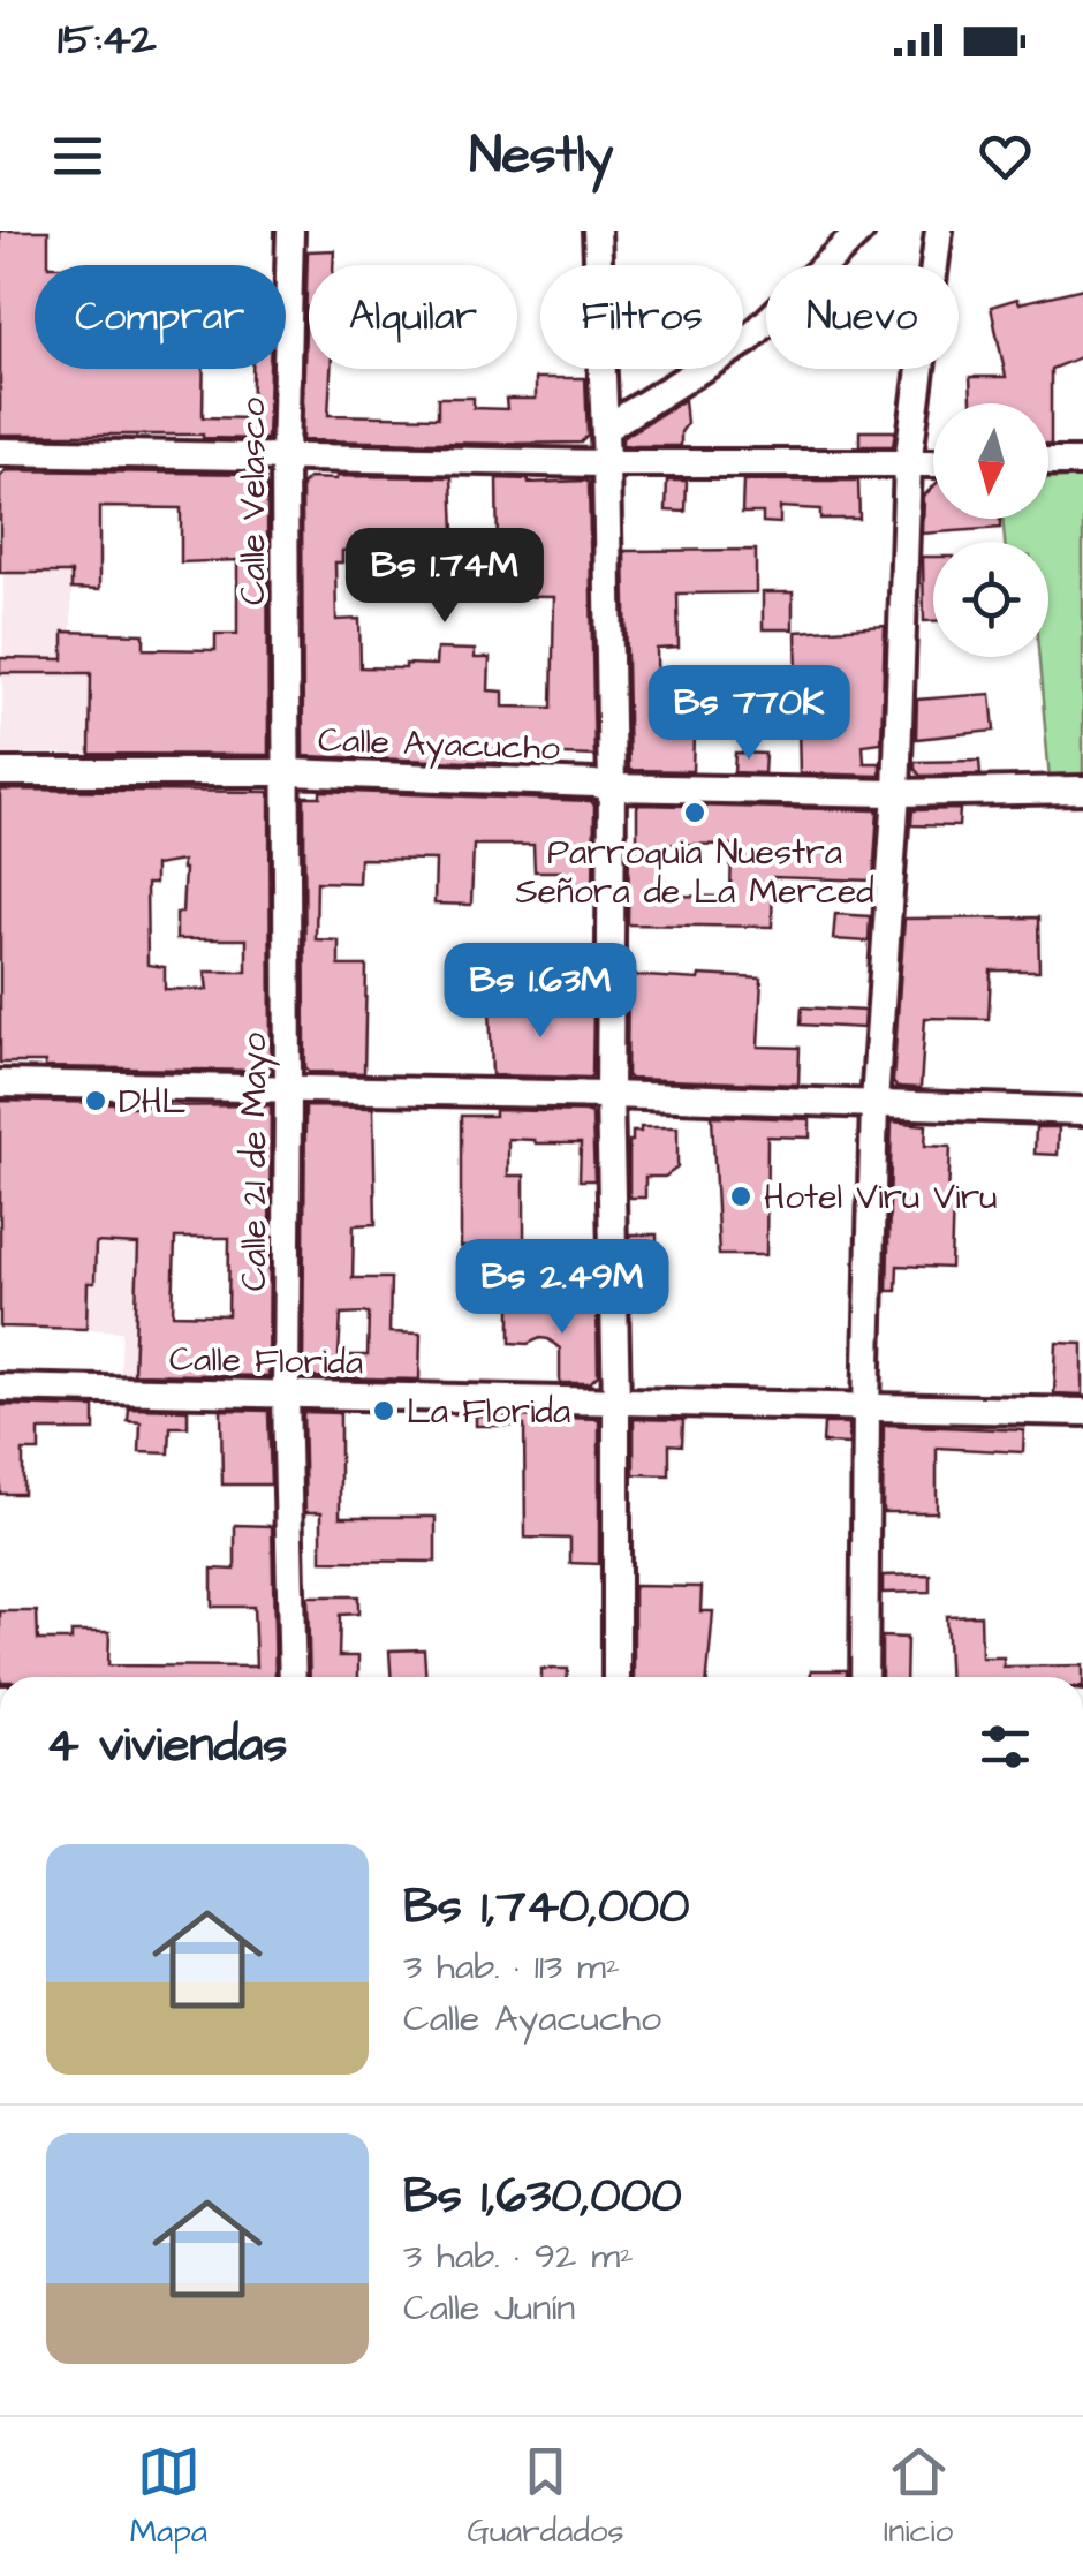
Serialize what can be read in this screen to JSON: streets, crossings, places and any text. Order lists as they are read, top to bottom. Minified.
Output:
{"streets":{"street":["Calle Velasco","Calle Ayacucho","Calle 21 de Mayo","Calle Florida"]},"crossings":[["Calle Velasco","Calle Ayacucho"],["Calle Velasco","Calle 21 de Mayo"],["Calle Ayacucho","Calle 21 de Mayo"],["Calle 21 de Mayo","Calle Florida"]],"places":["Parroquia Nuestra Señora de La Merced","DHL","Hotel Viru Viru","La Florida"],"north":"bottom","page":{"status":"15:42","header":"Nestly","chip":["Comprar","Alquilar","Filtros","Nuevo"],"price":["Bs 1.74M","Bs 770K","Bs 1.63M","Bs 2.49M"],"heading":"4 viviendas","list":[{"name":"Bs 1,740,000","note":"3 hab. · 113 m² · Calle Ayacucho"},{"name":"Bs 1,630,000","note":"3 hab. · 92 m² · Calle Junín"}],"tabs":["Mapa","Guardados","Inicio"]}}
